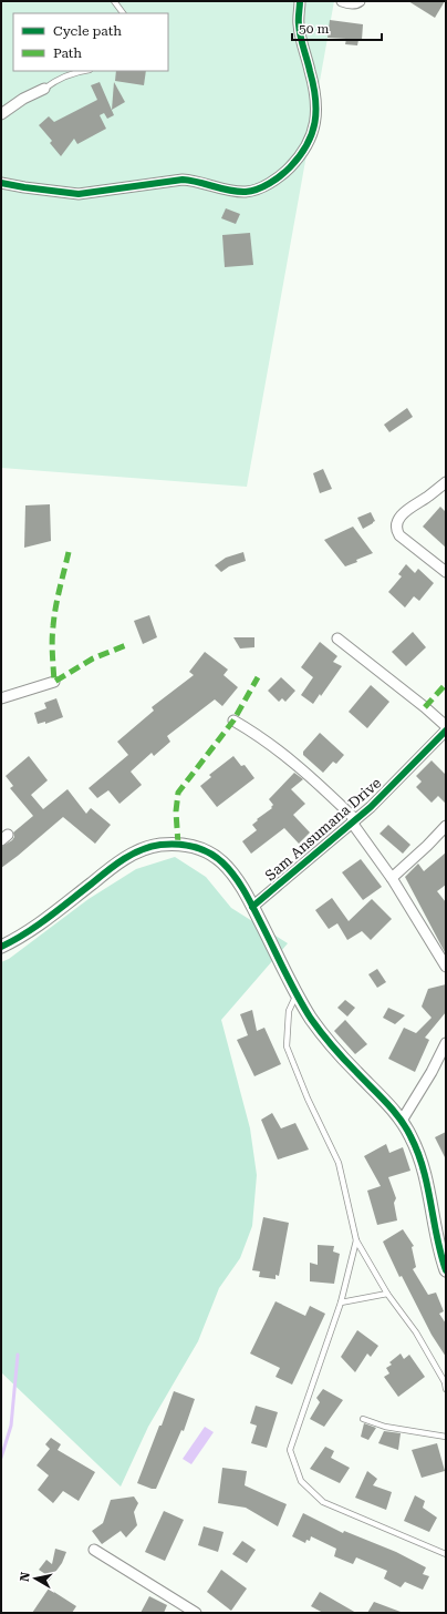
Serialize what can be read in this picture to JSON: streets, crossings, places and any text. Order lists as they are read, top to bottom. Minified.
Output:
{"streets":{"street":["Sam Ansumana Drive"]},"legend":["Cycle path","Path"],"scale_bar":"50 m","north":"left"}
